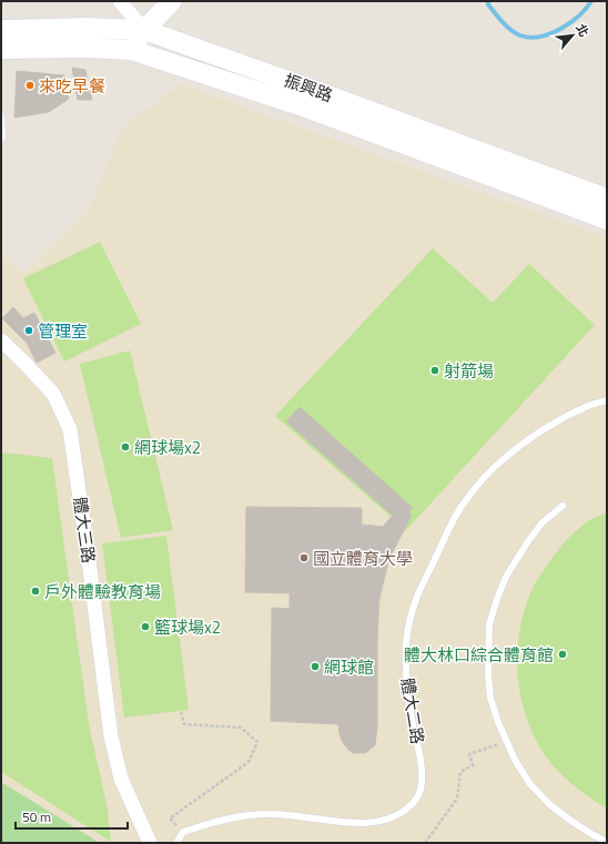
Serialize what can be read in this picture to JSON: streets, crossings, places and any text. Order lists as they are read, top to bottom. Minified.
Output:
{"streets":{"street":["振興路","體大三路"],"lane":["體大二路"]},"places":["來吃早餐","管理室","射箭場","網球場x2","國立體育大學","戶外體驗教育場","籃球場x2","體大林口綜合體育館","網球館"],"scale_bar":"50 m","north":"top right"}
